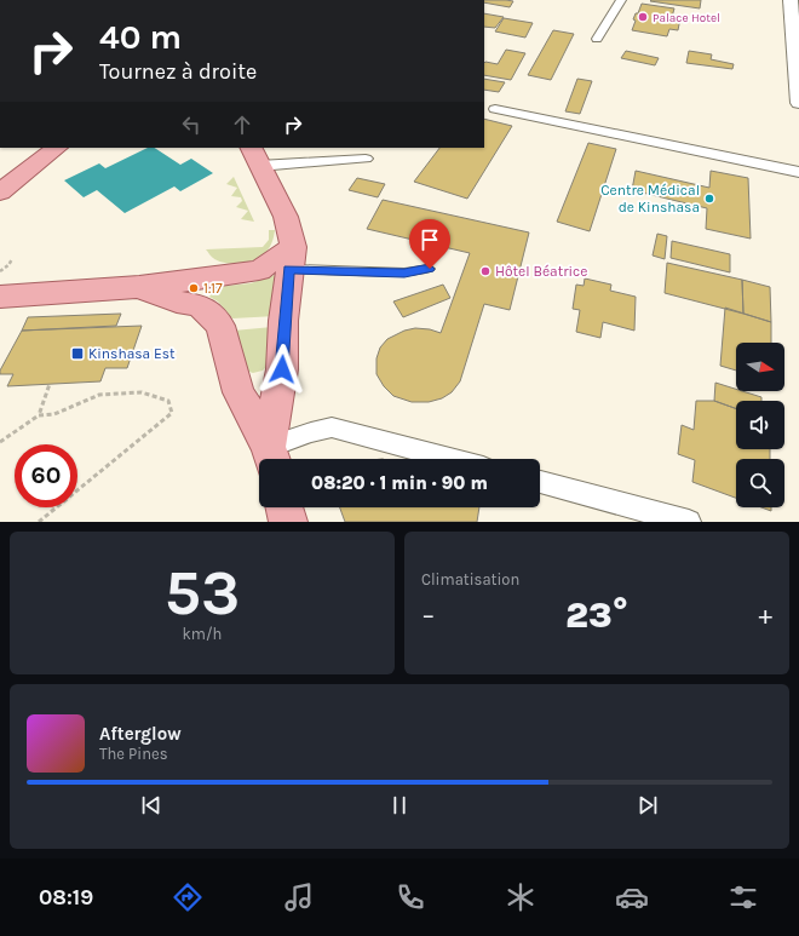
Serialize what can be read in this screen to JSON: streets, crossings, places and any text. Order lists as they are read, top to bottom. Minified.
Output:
{"places":{"other":["Palace Hotel","Centre Médical de Kinshasa","Hôtel Béatrice","1.17"],"transit":["Kinshasa Est"]},"north":"right","page":{"turn":["40 m","Tournez à droite"],"limit":"60","trip":"08:20 · 1 min · 90 m","tile":[["53","km/h"],"Climatisation"],"heat":["−","23°","+"],"song":["Afterglow","The Pines"],"tabs":"08:19"}}
